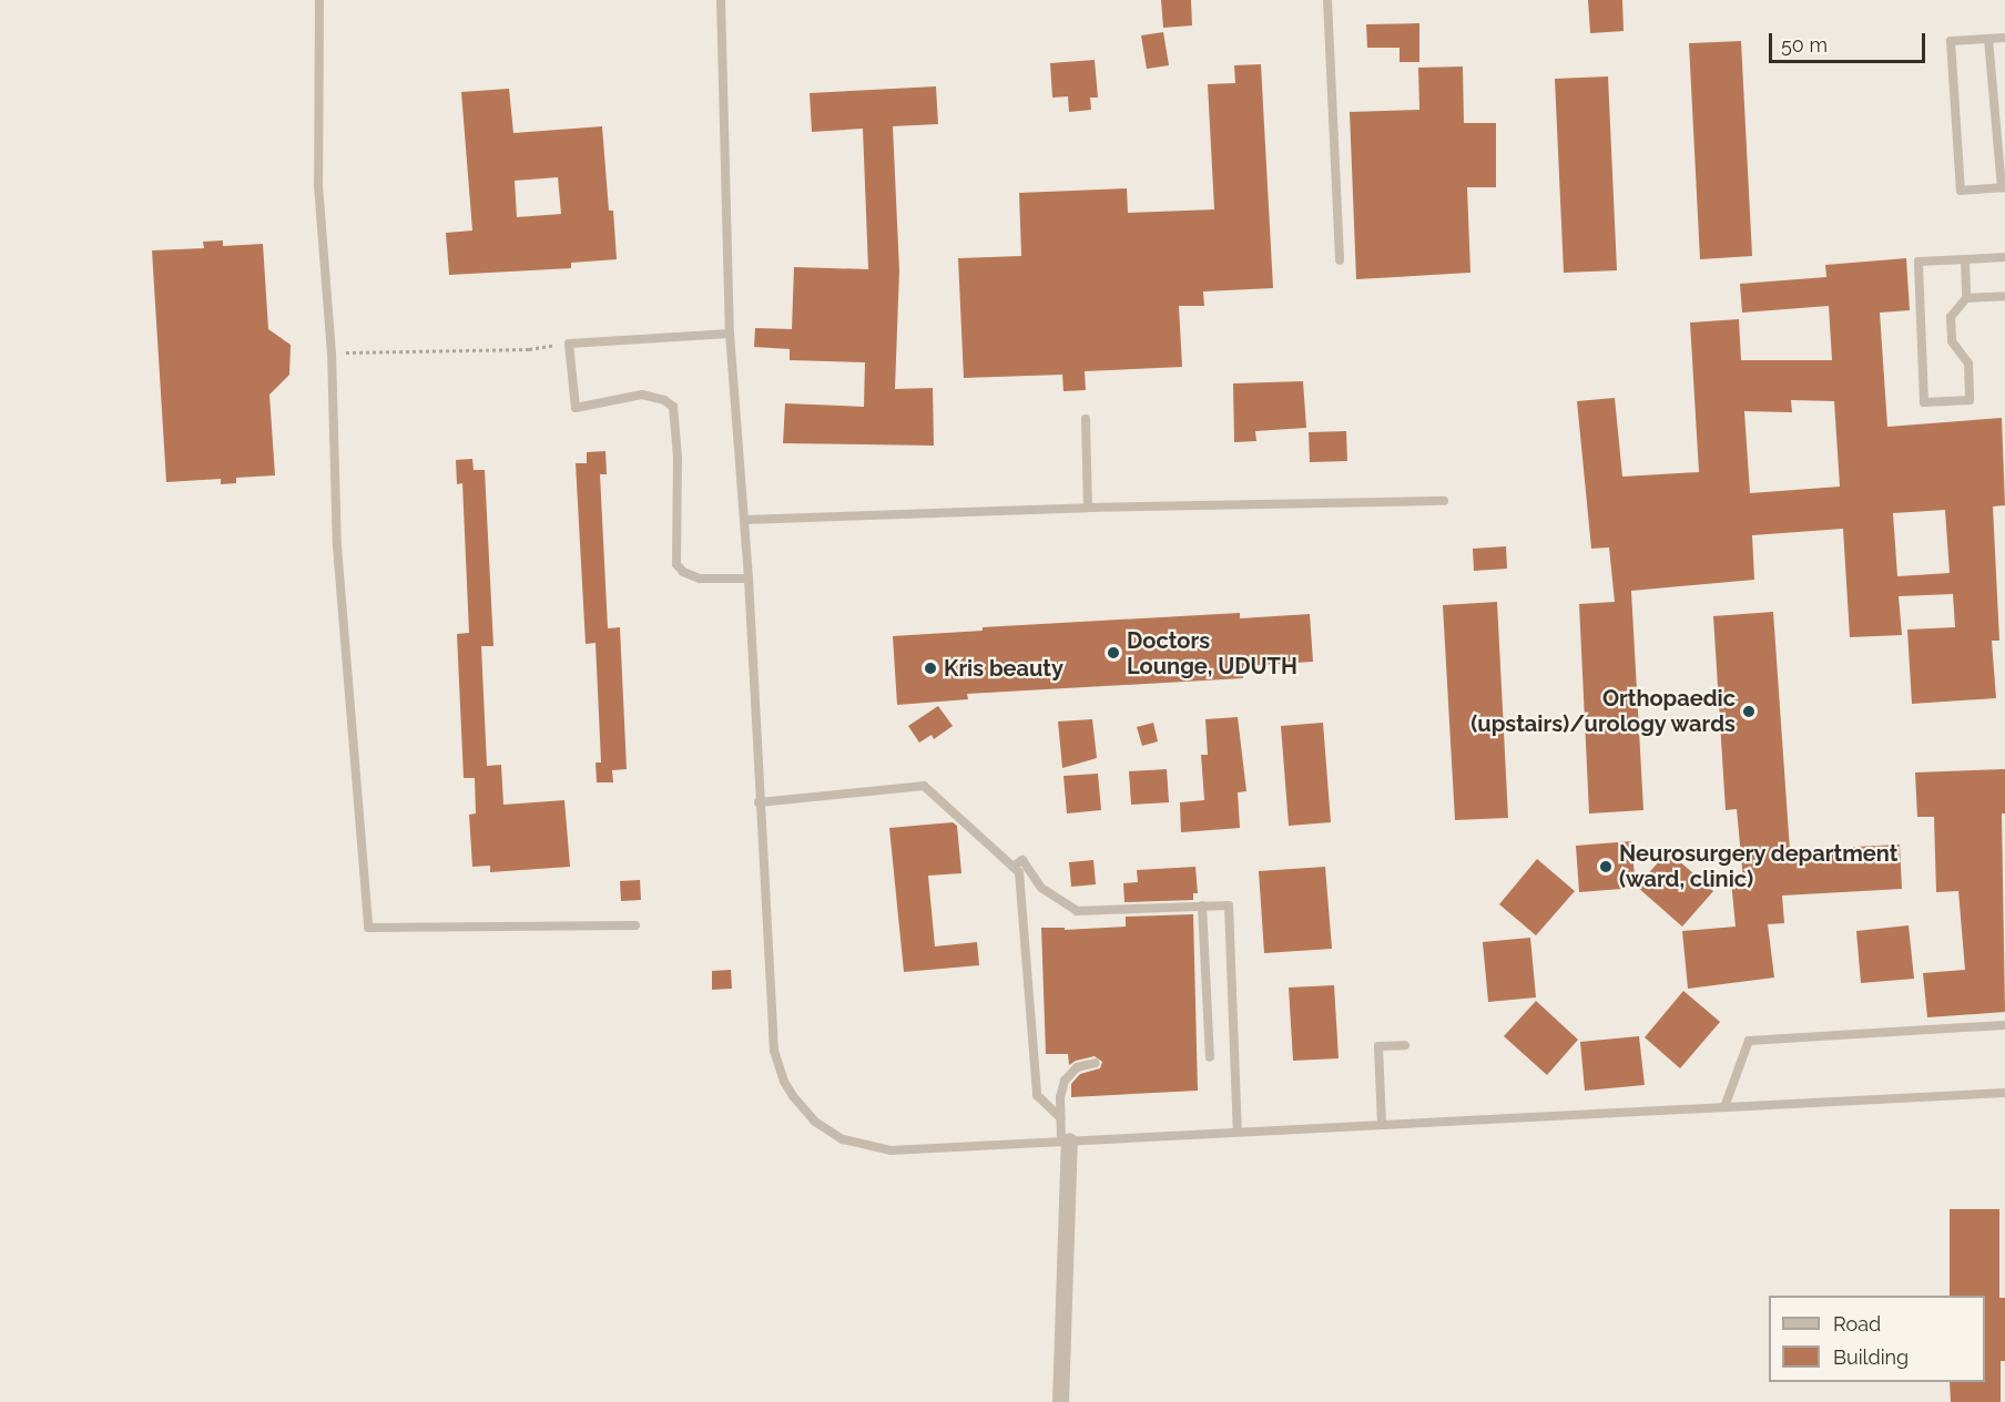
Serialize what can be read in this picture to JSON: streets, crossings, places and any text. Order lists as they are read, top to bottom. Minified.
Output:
{"places":["Doctors Lounge, UDUTH","Kris beauty","Orthopaedic (upstairs)/urology wards","Neurosurgery department (ward, clinic)"],"legend":["Road","Building"],"scale_bar":"50 m"}
